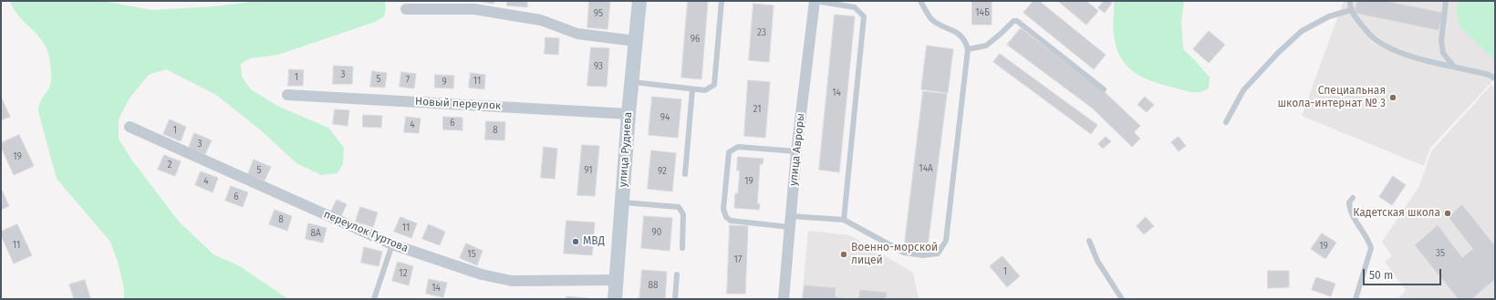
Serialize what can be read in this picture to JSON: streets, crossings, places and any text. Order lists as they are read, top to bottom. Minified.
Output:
{"streets":{"main road":["улица Руднева"],"street":["Новый переулок","улица Авроры","переулок Гуртова"]},"crossings":[["Новый переулок","улица Руднева"],["улица Руднева","переулок Гуртова"]],"places":["Специальная школа-интернат № 3","Кадетская школа","МВД","Военно-морской лицей"],"house_numbers":["14Б","95","23","96","93","3","1","5","7","11","9","14","21","94","6","4","1","8","3","19","2","14А","5","91","92","4","19","6","8","11","90","8А","11","19","35","15","17","1","12","88","14"],"scale_bar":"50 m"}
